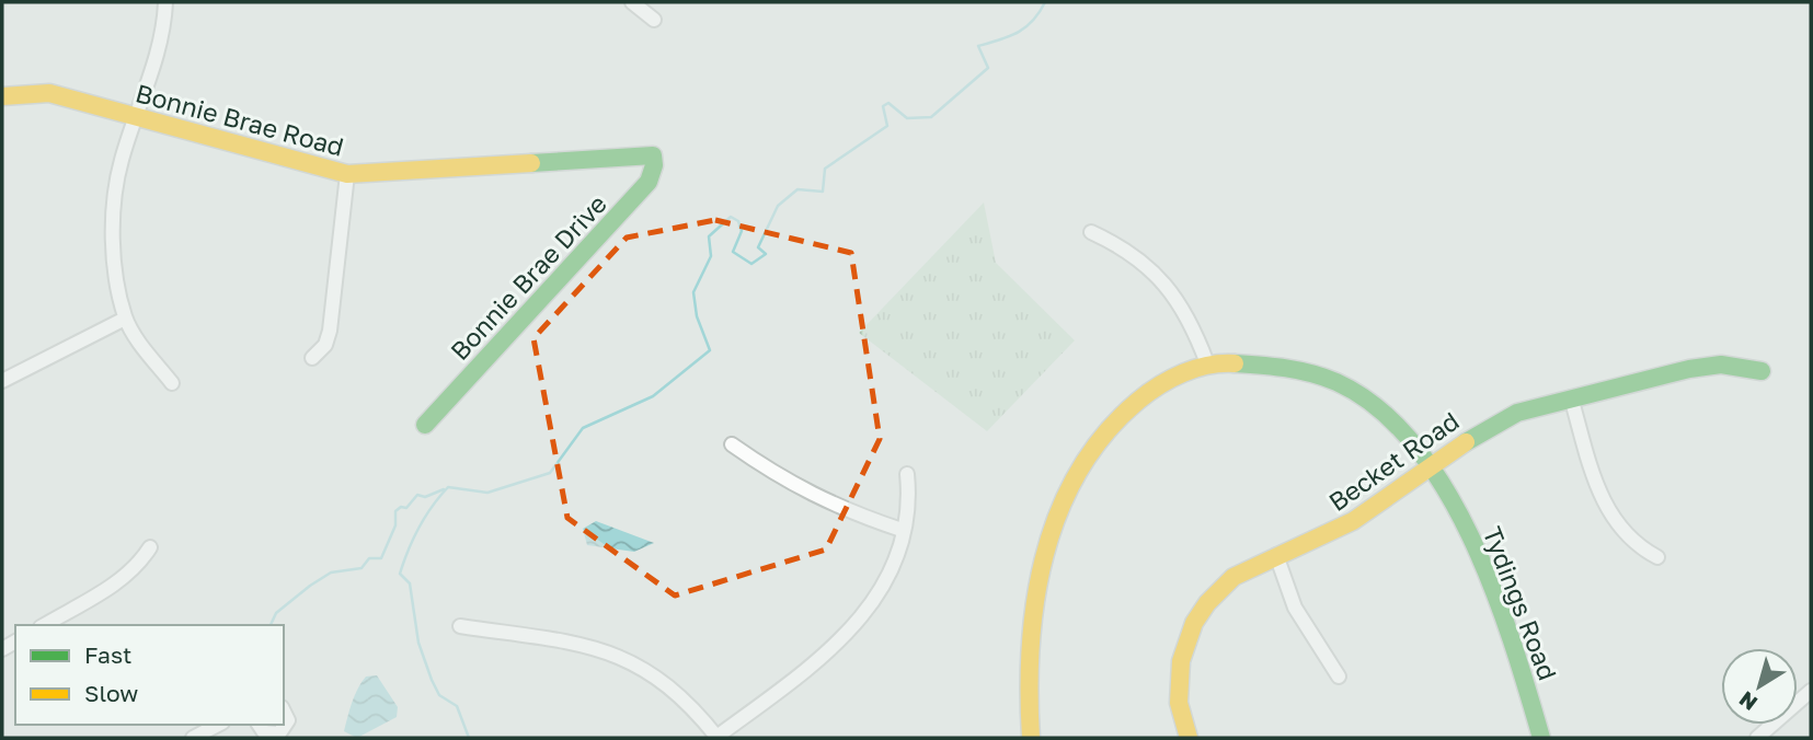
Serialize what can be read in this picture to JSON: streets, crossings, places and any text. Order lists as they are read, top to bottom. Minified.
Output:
{"streets":{"street":["Bonnie Brae Road","Bonnie Brae Drive","Becket Road","Tydings Road"]},"crossings":[["Bonnie Brae Road","Bonnie Brae Drive"],["Becket Road","Tydings Road"]],"legend":["Fast","Slow"],"north":"bottom left"}
